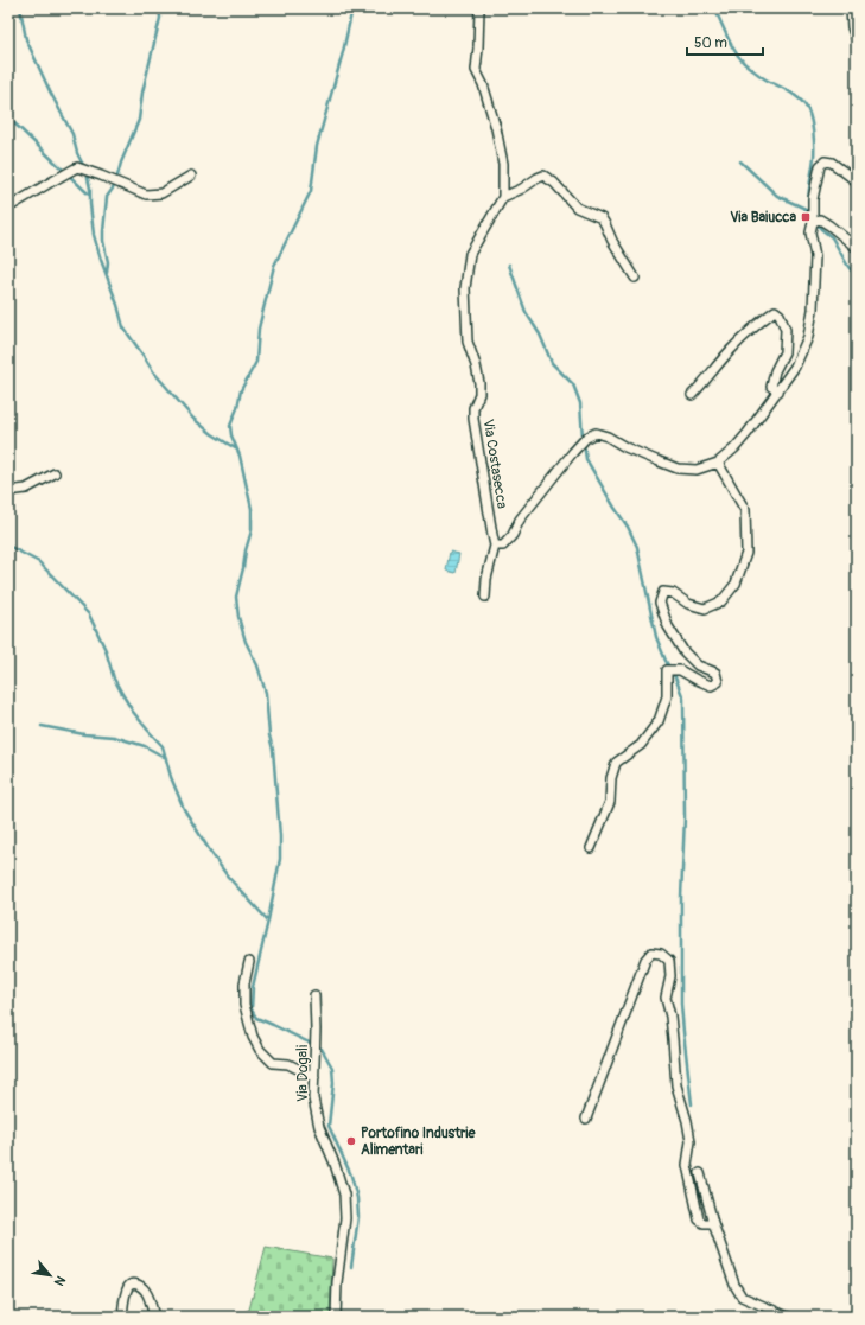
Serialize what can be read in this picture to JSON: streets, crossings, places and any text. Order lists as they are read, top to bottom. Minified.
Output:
{"streets":{"street":["Via Costasecca","Via Dogali"]},"places":{"transit":["Via Baiucca"],"other":["Portofino Industrie Alimentari"]},"scale_bar":"50 m","north":"bottom right"}
